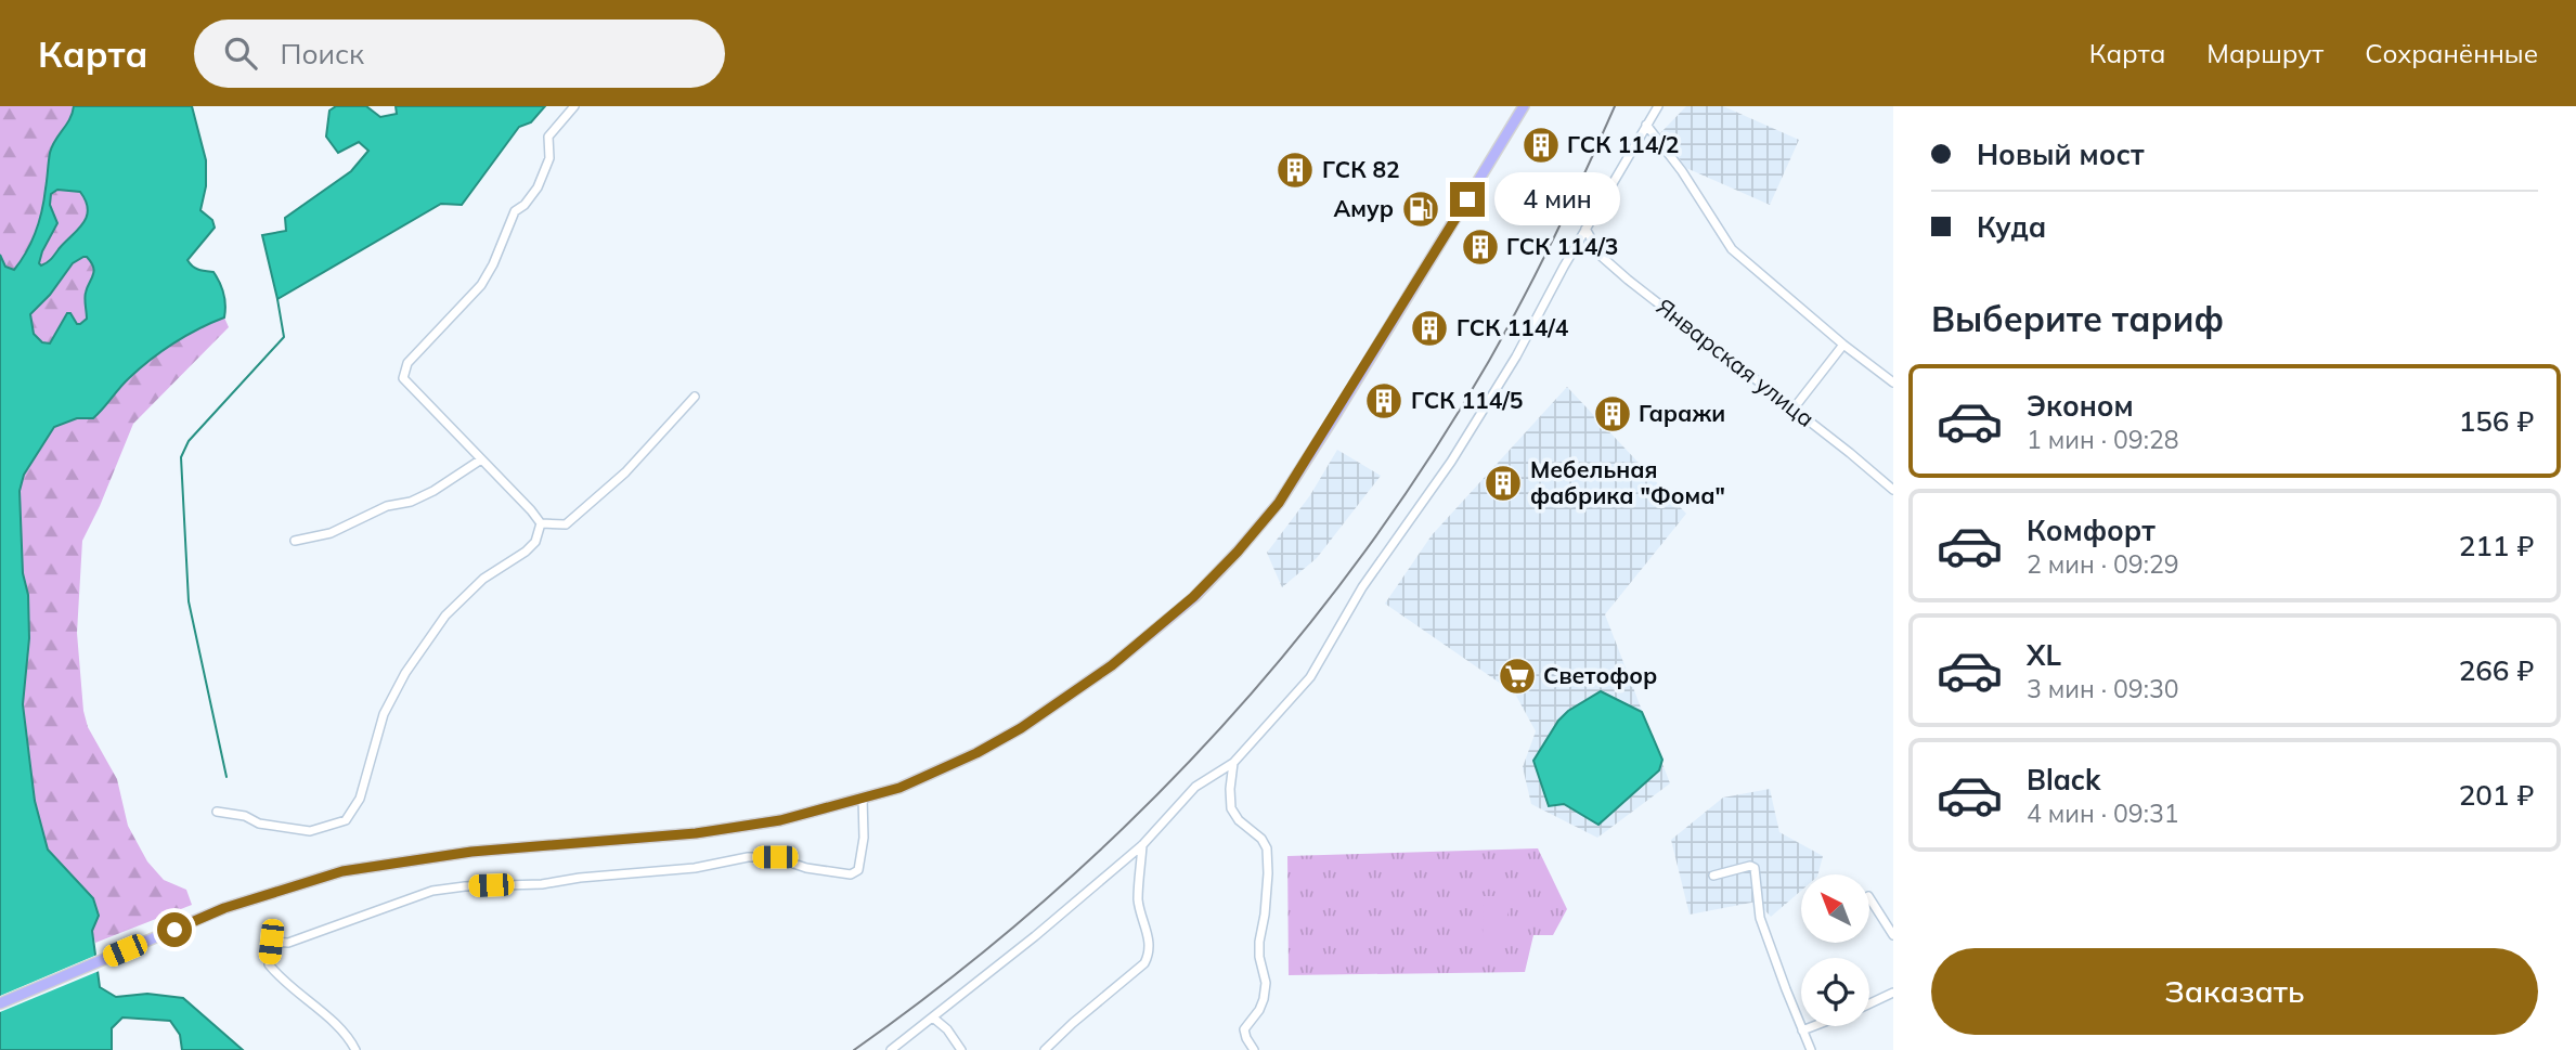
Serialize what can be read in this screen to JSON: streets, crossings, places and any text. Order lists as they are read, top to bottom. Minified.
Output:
{"streets":{"street":["Январская улица"]},"places":{"building":["ГСК 114/2","ГСК 82","ГСК 114/3","ГСК 114/4","ГСК 114/5","Гаражи","Мебельная фабрика \"Фома\""],"fuel station":["Амур"],"supermarket":["Светофор"]},"north":"top left","page":{"header":"Карта","search":"Поиск","nav":["Карта","Маршрут","Сохранённые"],"banner":["Новый мост","Куда"],"bubble":"4 мин","heading":"Выберите тариф","list":[{"name":"Эконом","note":"1 мин · 09:28","value":"156 ₽"},{"name":"Комфорт","note":"2 мин · 09:29","value":"211 ₽"},{"name":"XL","note":"3 мин · 09:30","value":"266 ₽"},{"name":"Black","note":"4 мин · 09:31","value":"201 ₽"}],"buttons":"Заказать"}}
